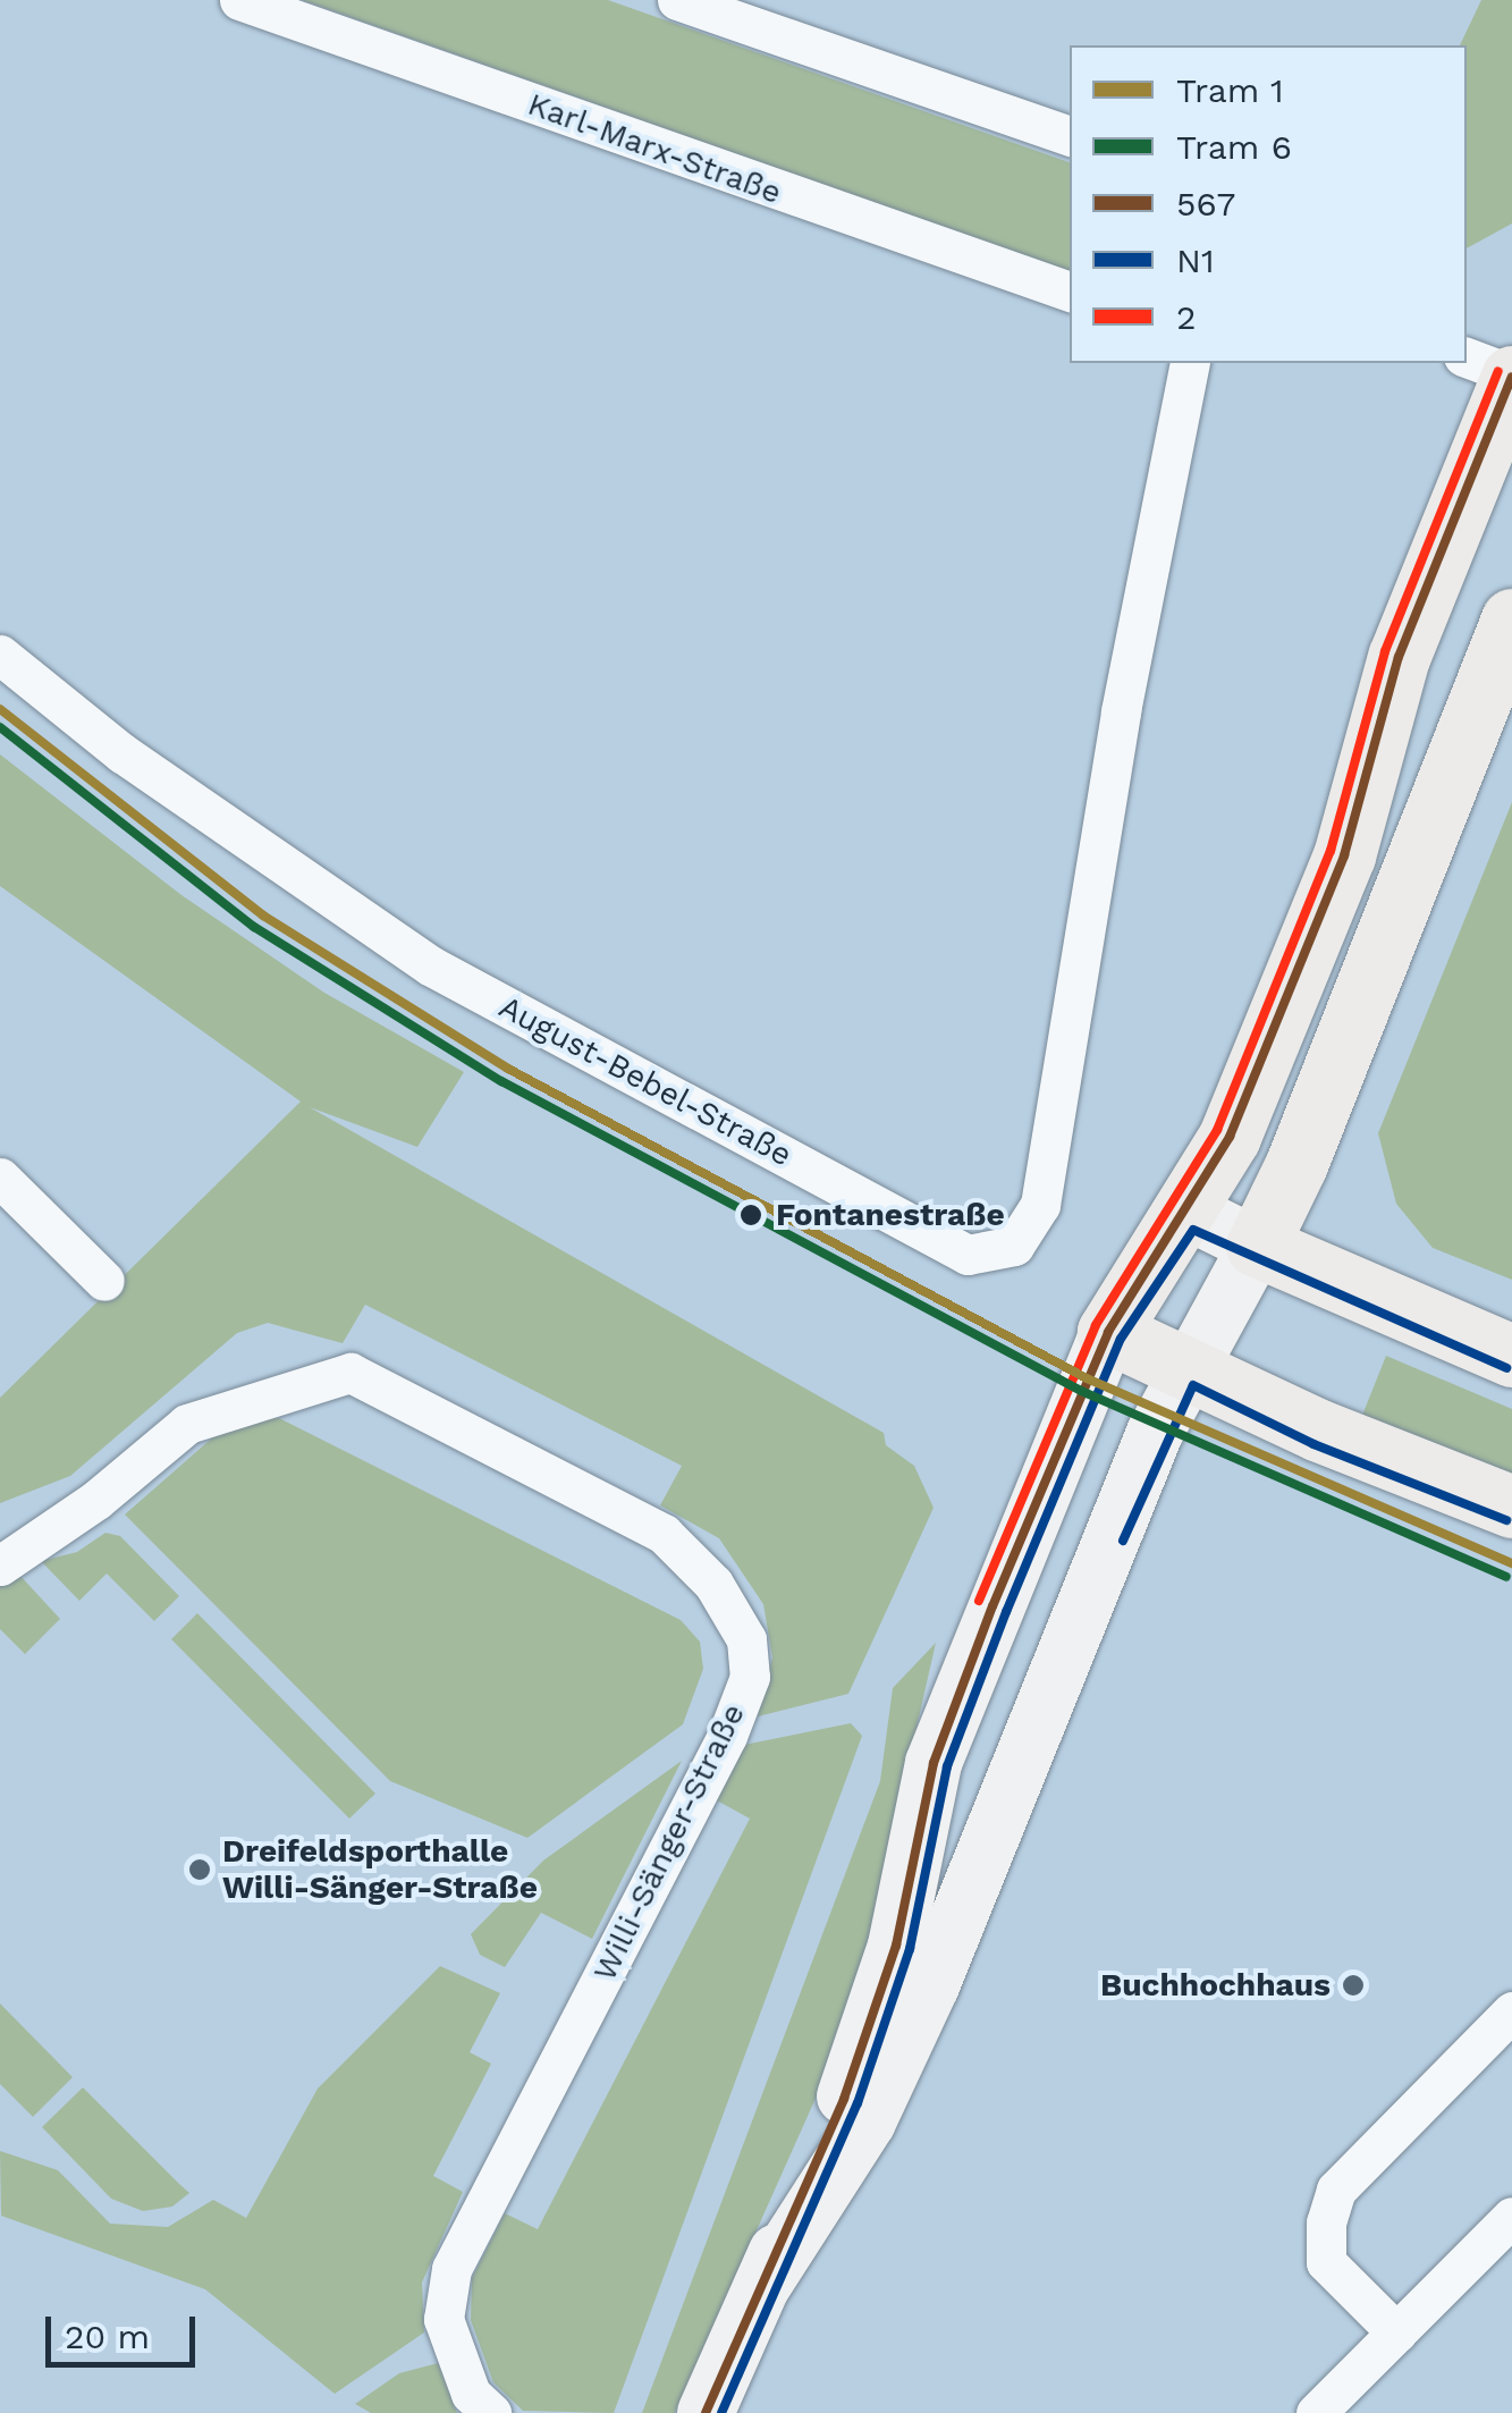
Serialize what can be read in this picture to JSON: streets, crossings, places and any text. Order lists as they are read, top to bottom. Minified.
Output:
{"streets":{"street":["Karl-Marx-Straße","August-Bebel-Straße","Willi-Sänger-Straße"]},"places":["Fontanestraße","Dreifeldsporthalle Willi-Sänger-Straße","Buchhochhaus"],"lines":["transit line 2","transit line 567","tram line 1","tram line 6","transit line N1"],"legend":["Tram 1","Tram 6","567","N1","2"],"scale_bar":"20 m"}
